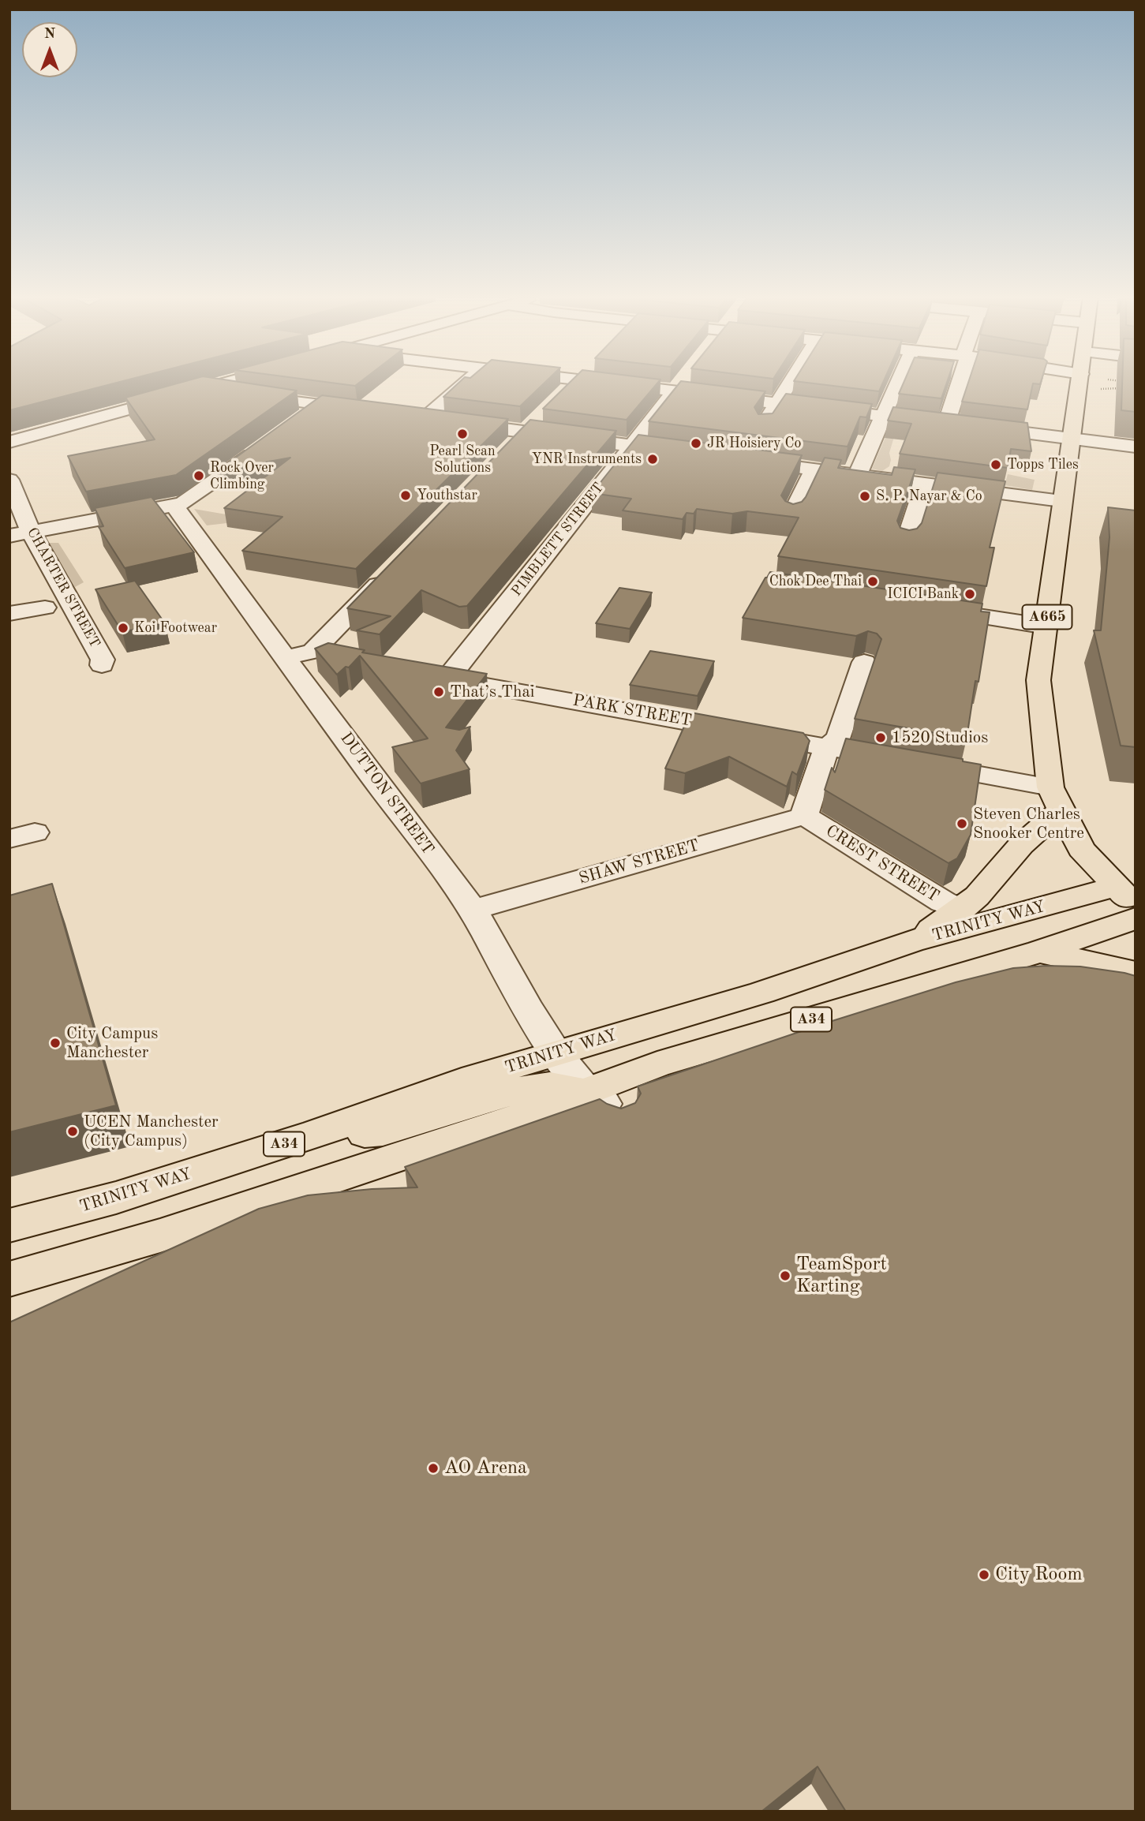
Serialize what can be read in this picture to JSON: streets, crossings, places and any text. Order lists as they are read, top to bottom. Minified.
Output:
{"streets":{"highway":["A665","TRINITY WAY","A34"],"street":["PIMBLETT STREET","CHARTER STREET","PARK STREET","DUTTON STREET","SHAW STREET","CREST STREET"]},"crossings":[["PIMBLETT STREET","PARK STREET"],["A665","PARK STREET"],["A665","TRINITY WAY"],["DUTTON STREET","SHAW STREET"],["DUTTON STREET","TRINITY WAY"],["DUTTON STREET","A34"],["SHAW STREET","CREST STREET"]],"places":["Pearl Scan Solutions","JR Hoisiery Co","YNR Instruments","Topps Tiles","Rock Over Climbing","Youthstar","S. P. Nayar & Co","Chok Dee Thai","ICICI Bank","Koi Footwear","That’s Thai","1520 Studios","Steven Charles Snooker Centre","City Campus Manchester","UCEN Manchester (City Campus)","TeamSport Karting","AO Arena","City Room"],"north":"top"}
